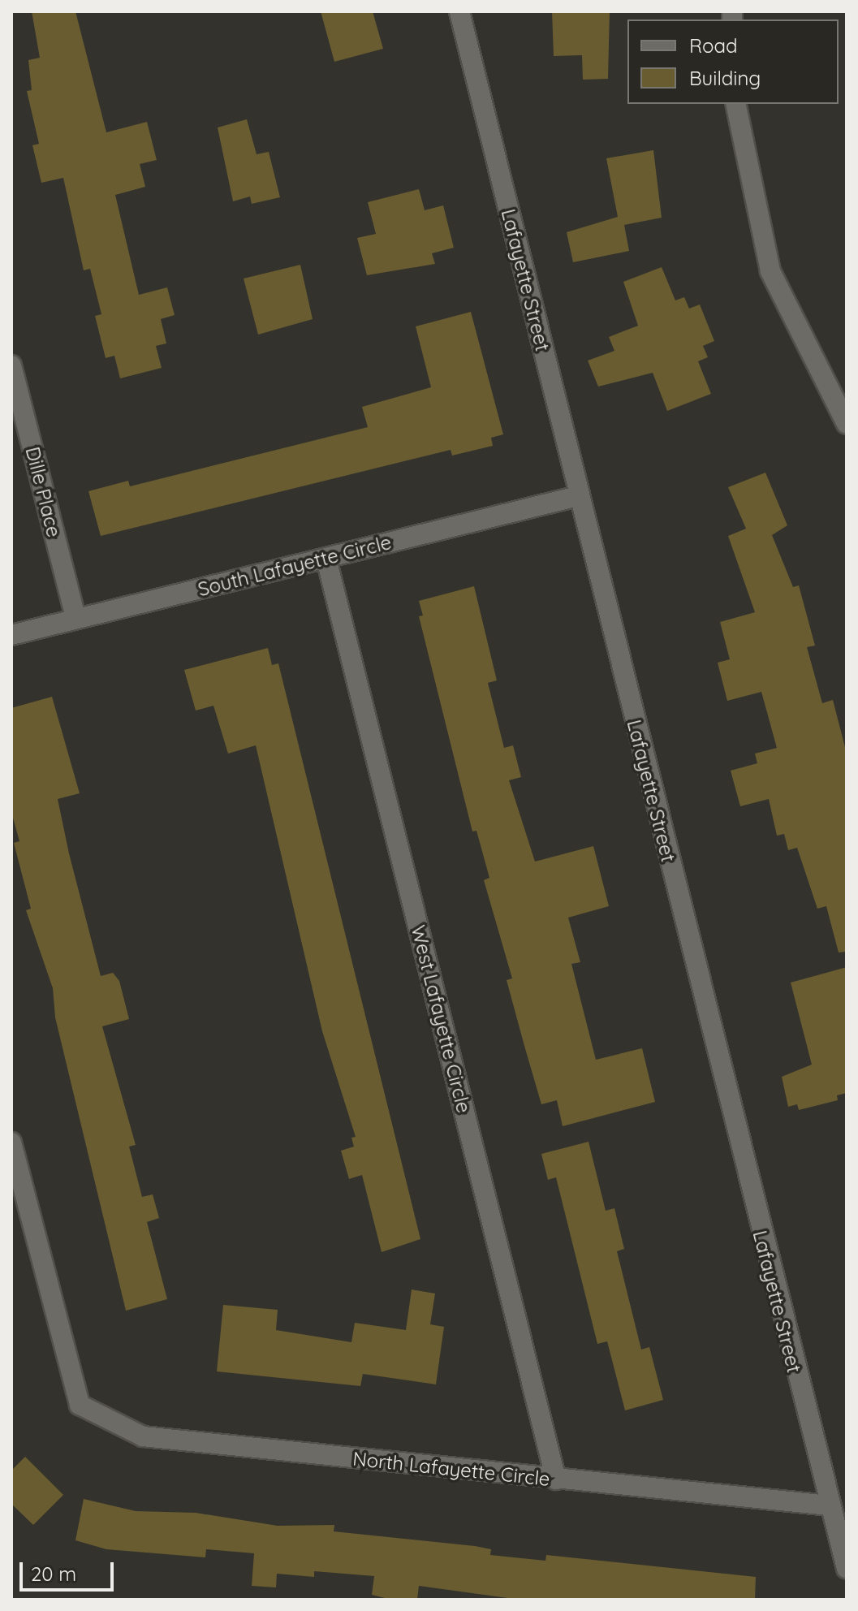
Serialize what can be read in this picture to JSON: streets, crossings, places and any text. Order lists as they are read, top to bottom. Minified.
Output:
{"streets":{"street":["Lafayette Street","Dille Place","South Lafayette Circle","West Lafayette Circle","North Lafayette Circle"]},"crossings":[["Lafayette Street","South Lafayette Circle"],["Lafayette Street","North Lafayette Circle"],["Dille Place","South Lafayette Circle"],["South Lafayette Circle","West Lafayette Circle"],["West Lafayette Circle","North Lafayette Circle"]],"legend":["Road","Building"],"scale_bar":"20 m"}
